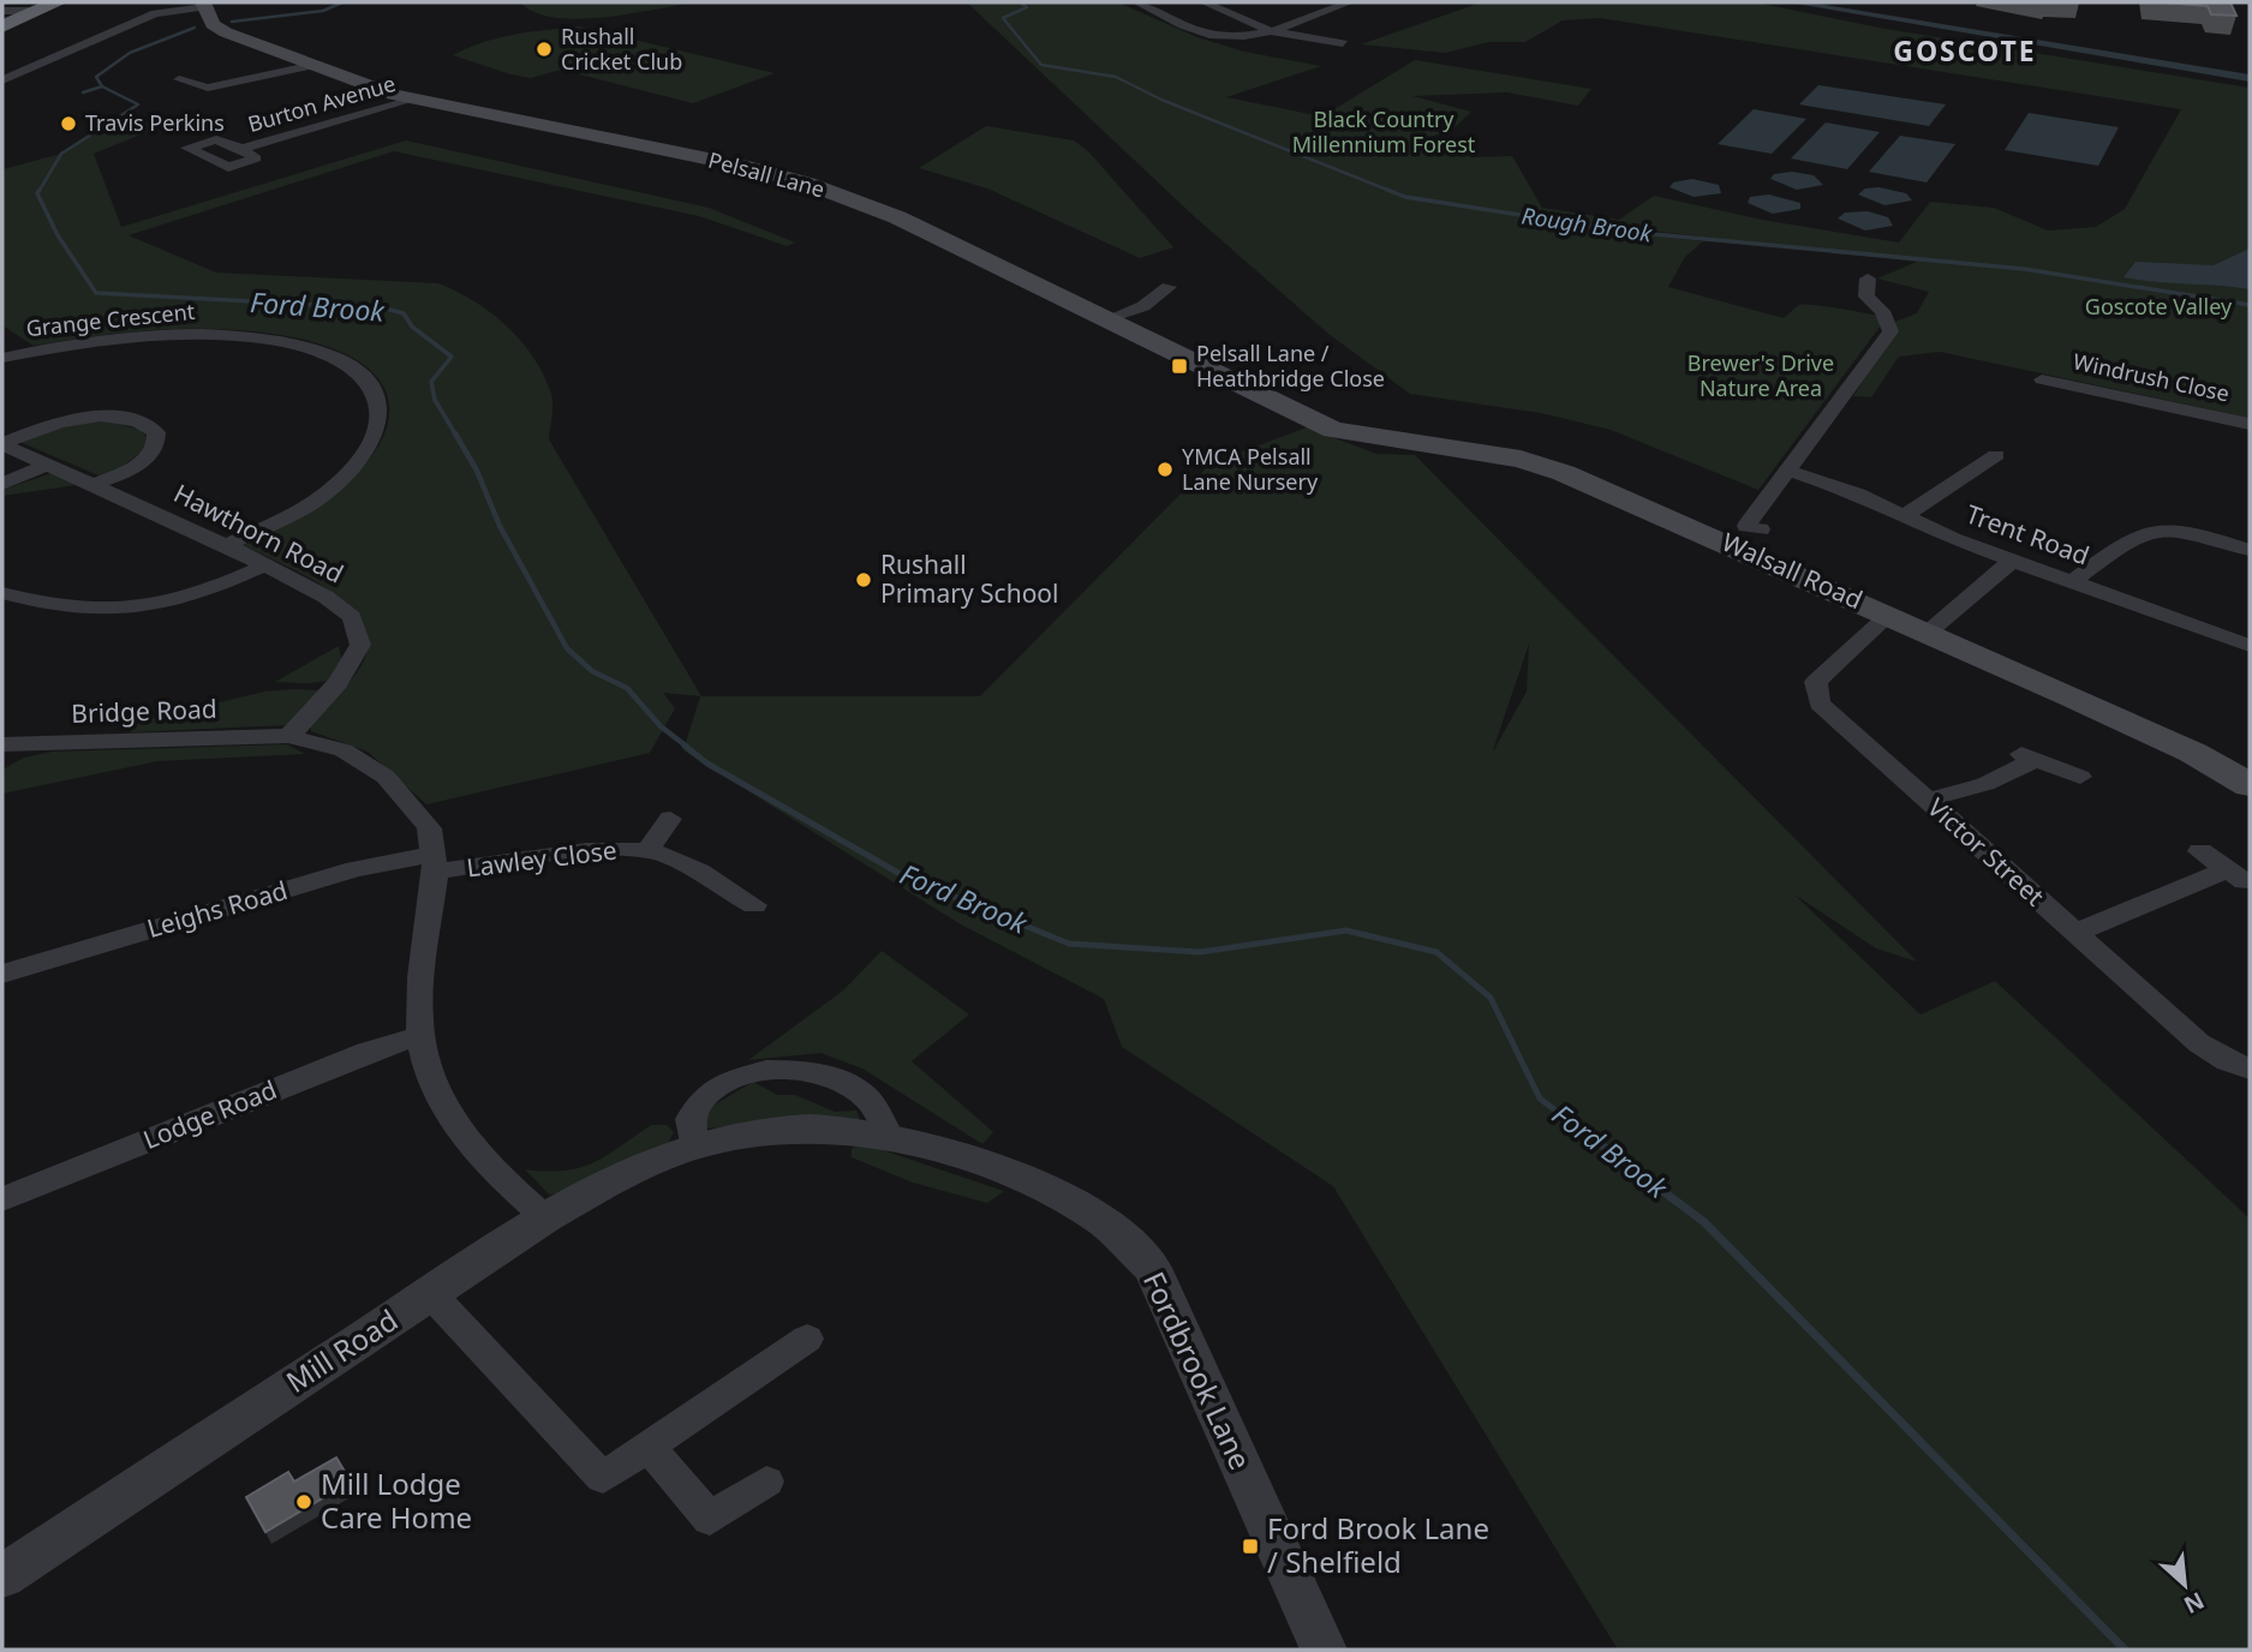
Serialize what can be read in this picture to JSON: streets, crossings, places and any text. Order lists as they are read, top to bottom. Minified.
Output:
{"streets":{"main road":["Pelsall Lane","Walsall Road"],"street":["Burton Avenue","Grange Crescent","Windrush Close","Hawthorn Road","Trent Road","Bridge Road","Victor Street","Lawley Close","Leighs Road","Lodge Road","Mill Road","Fordbrook Lane"]},"crossings":[["Burton Avenue","Pelsall Lane"],["Pelsall Lane","Walsall Road"],["Grange Crescent","Hawthorn Road"],["Hawthorn Road","Bridge Road"],["Walsall Road","Victor Street"],["Bridge Road","Lawley Close"],["Bridge Road","Leighs Road"],["Lawley Close","Leighs Road"],["Mill Road","Fordbrook Lane"]],"districts":["GOSCOTE"],"water":["Rough Brook","Ford Brook"],"parks":["Black Country Millennium Forest","Goscote Valley","Brewer's Drive Nature Area"],"places":{"other":["Rushall Cricket Club","Travis Perkins","YMCA Pelsall Lane Nursery","Rushall Primary School","Mill Lodge Care Home"],"transit":["Pelsall Lane / Heathbridge Close","Ford Brook Lane / Shelfield"]},"north":"bottom right"}
